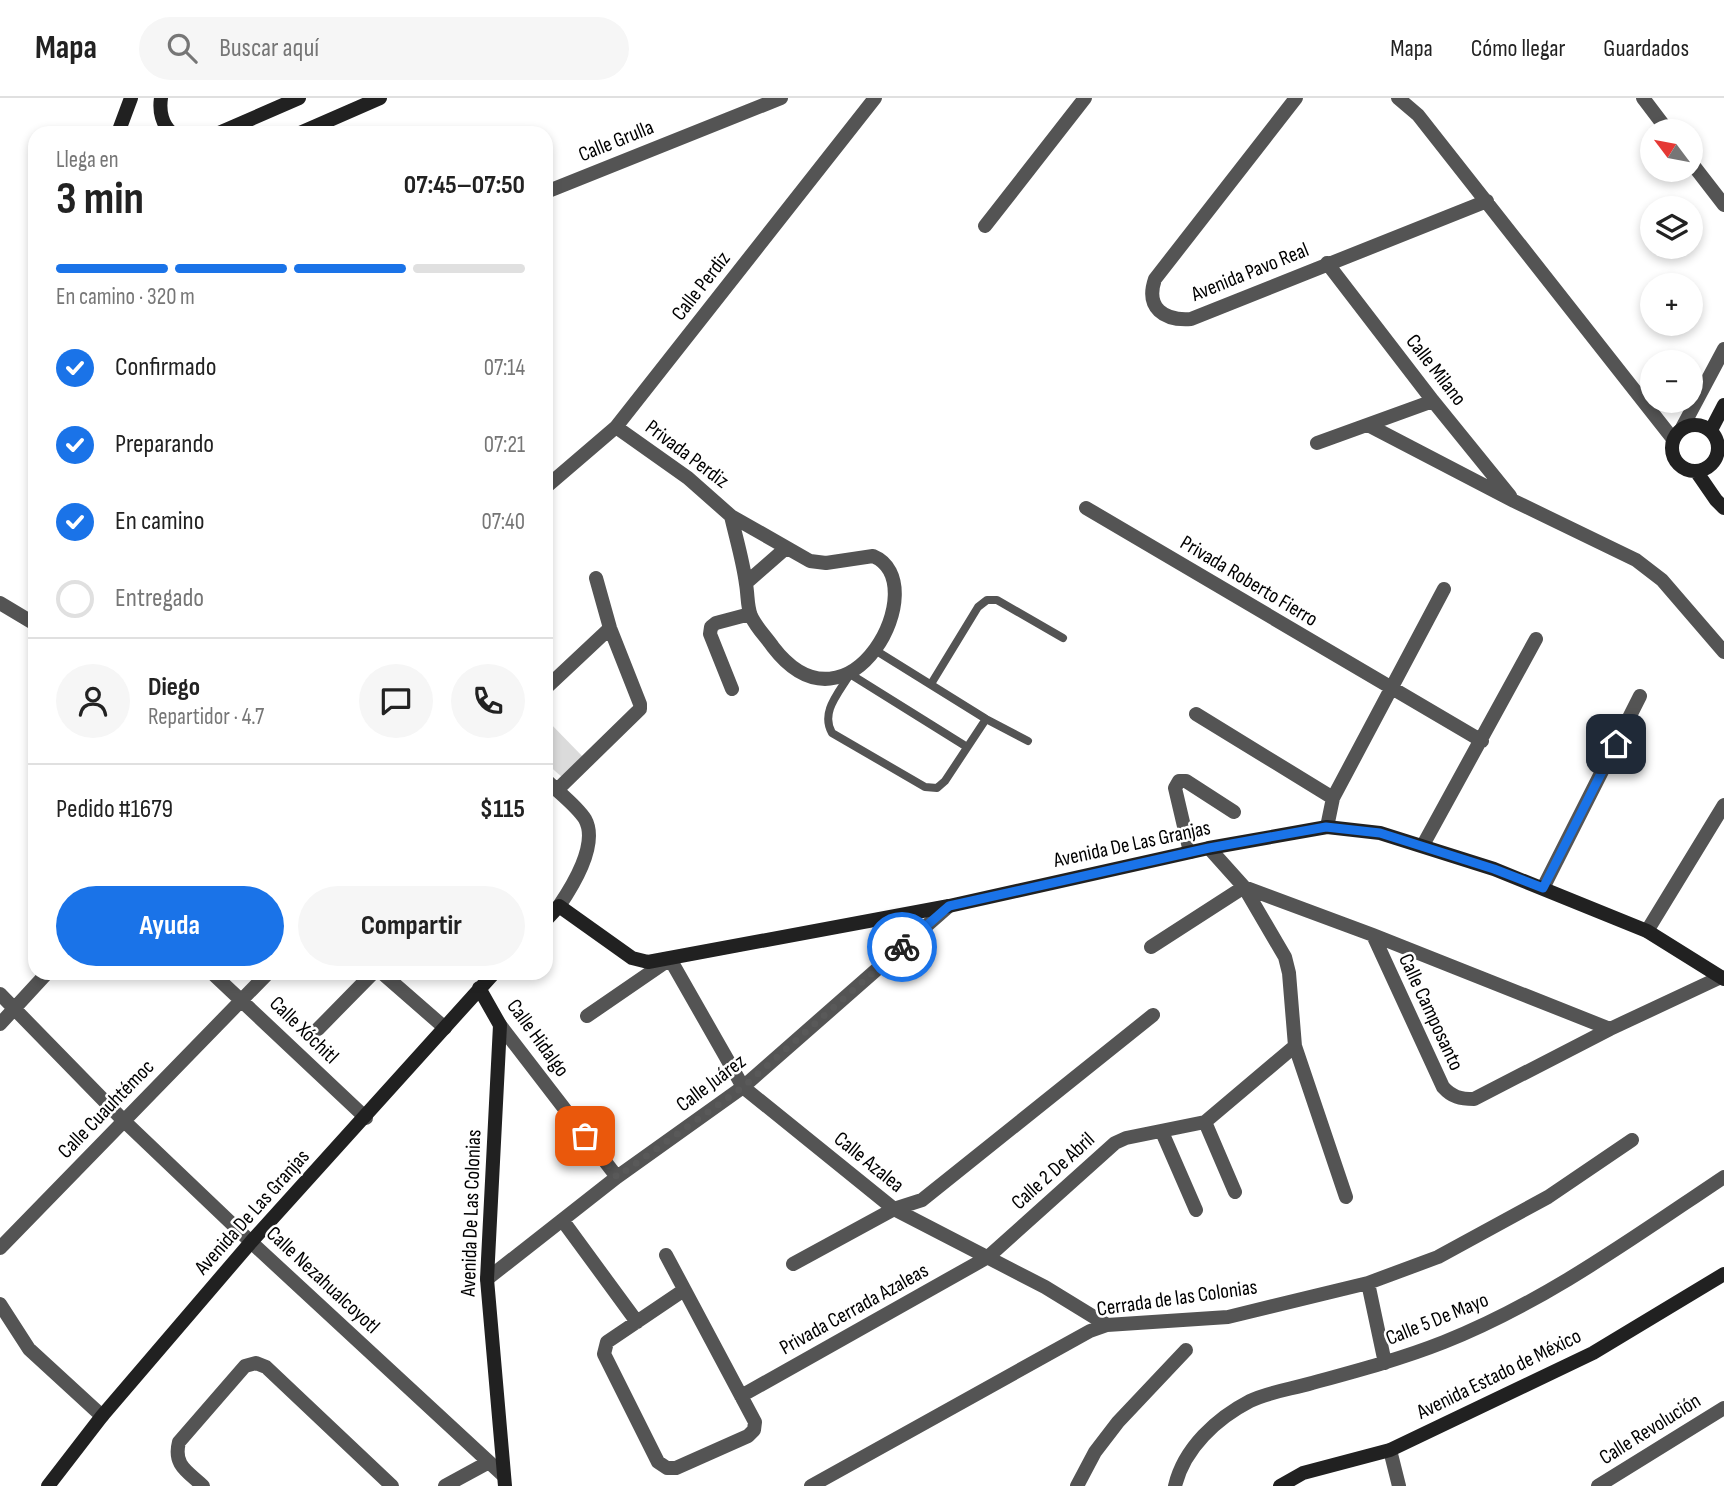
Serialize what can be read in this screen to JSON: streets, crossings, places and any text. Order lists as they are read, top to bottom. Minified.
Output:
{"streets":{"street":["Calle Grulla","Avenida Pavo Real","Calle Perdiz","Calle Milano","Privada Perdiz","Privada Roberto Fierro","Avenida De Las Granjas","Calle Camposanto","Calle Xóchitl","Calle Hidalgo","Calle Juárez","Calle Cuauhtémoc","Calle Azalea","Calle 2 De Abril","Avenida De Las Colonias","Calle Nezahualcoyotl","Cerrada de las Colonias","Privada Cerrada Azaleas","Calle 5 De Mayo","Avenida Estado de México","Calle Revolución"]},"crossings":[["Avenida Pavo Real","Calle Milano"],["Calle Perdiz","Privada Perdiz"],["Avenida De Las Granjas","Calle Camposanto"],["Avenida De Las Granjas","Calle Xóchitl"],["Avenida De Las Granjas","Calle Hidalgo"],["Avenida De Las Granjas","Calle Juárez"],["Avenida De Las Granjas","Calle Azalea"],["Avenida De Las Granjas","Calle Nezahualcoyotl"],["Calle Xóchitl","Calle Cuauhtémoc"],["Calle Hidalgo","Calle Juárez"],["Calle Hidalgo","Avenida De Las Colonias"],["Calle Juárez","Calle Azalea"],["Calle Juárez","Avenida De Las Colonias"],["Calle Cuauhtémoc","Calle Nezahualcoyotl"],["Calle Azalea","Calle 2 De Abril"],["Calle Azalea","Cerrada de las Colonias"],["Calle Azalea","Privada Cerrada Azaleas"],["Calle 2 De Abril","Privada Cerrada Azaleas"],["Avenida De Las Colonias","Calle Nezahualcoyotl"]],"north":"top left","page":{"header":"Mapa","search":"Buscar aquí","nav":["Mapa","Cómo llegar","Guardados"],"map_buttons":["+","−"],"heading":["3 min","Llega en","07:45–07:50"],"panel":["Diego","Repartidor · 4.7","Pedido #1679","$115"],"bar":"En camino · 320 m","list":[["Confirmado","07:14"],["Preparando","07:21"],["En camino","07:40"],"Entregado"],"buttons":["Ayuda","Compartir"]}}
